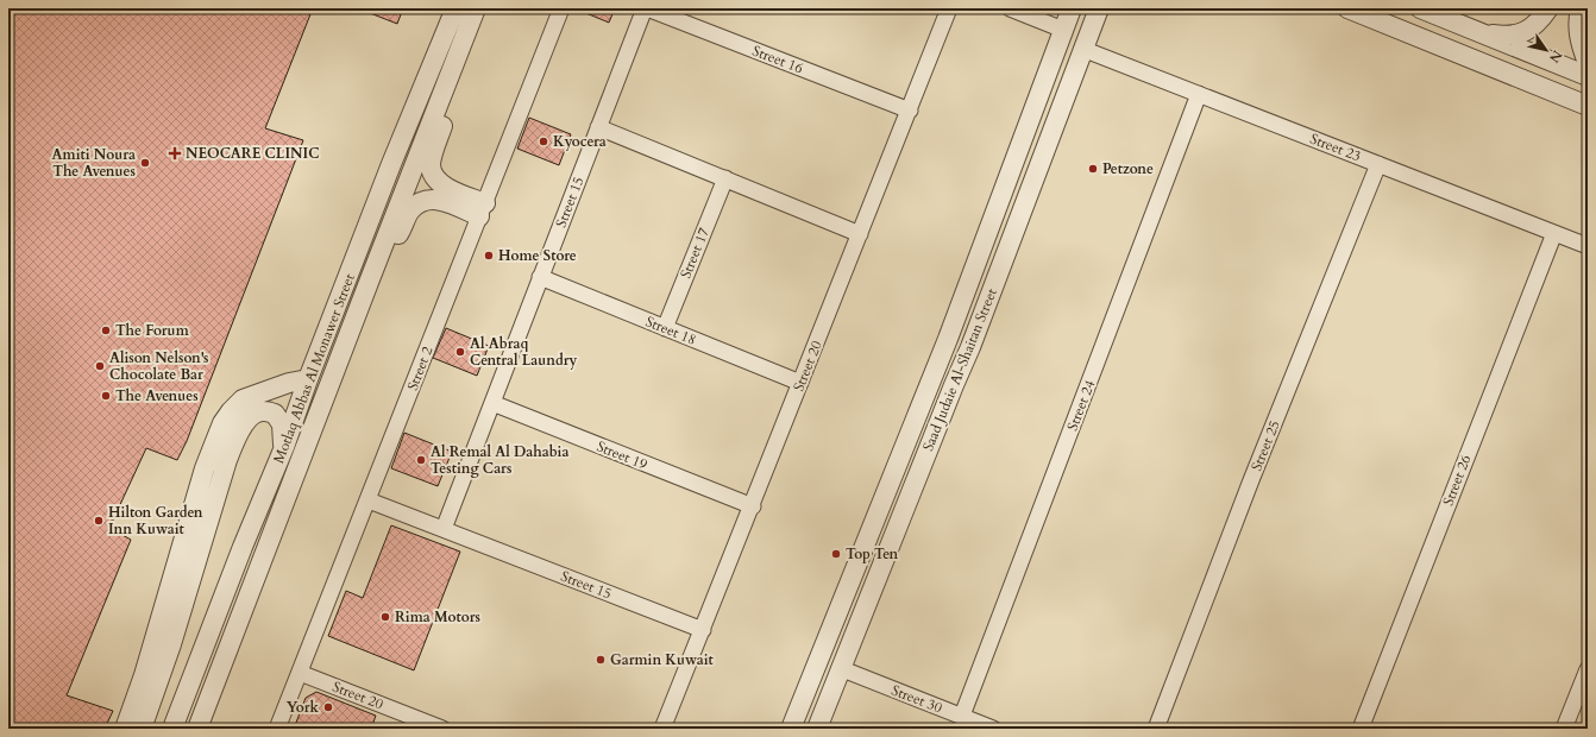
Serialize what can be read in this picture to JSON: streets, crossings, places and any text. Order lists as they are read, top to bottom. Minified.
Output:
{"streets":{"street":["Street 16","Street 23","Street 15","Street 17","Street 18","Street 20","Motlaq Abbas Al Monawer Street","Street 2","Saad Judaie Al-Shaitan Street","Street 24","Street 25","Street 19","Street 26","Street 30"]},"crossings":[["Street 16","Street 15"],["Street 16","Street 20"],["Street 23","Saad Judaie Al-Shaitan Street"],["Street 23","Street 24"],["Street 23","Street 25"],["Street 23","Street 26"],["Street 15","Street 18"],["Street 15","Street 20"],["Street 15","Street 2"],["Street 15","Street 19"],["Street 17","Street 18"],["Street 18","Street 20"],["Street 20","Street 2"],["Street 20","Street 19"],["Saad Judaie Al-Shaitan Street","Street 30"],["Street 24","Street 30"]],"places":{"other":["Kyocera","Amiti Noura The Avenues","Petzone","Home Store","The Forum","Al Abraq Central Laundry","Alison Nelson's Chocolate Bar","The Avenues","Al Remal Al Dahabia Testing Cars","Hilton Garden Inn Kuwait","Top Ten","Rima Motors","Garmin Kuwait","York"],"health":["NEOCARE CLINIC"]},"north":"bottom right"}
